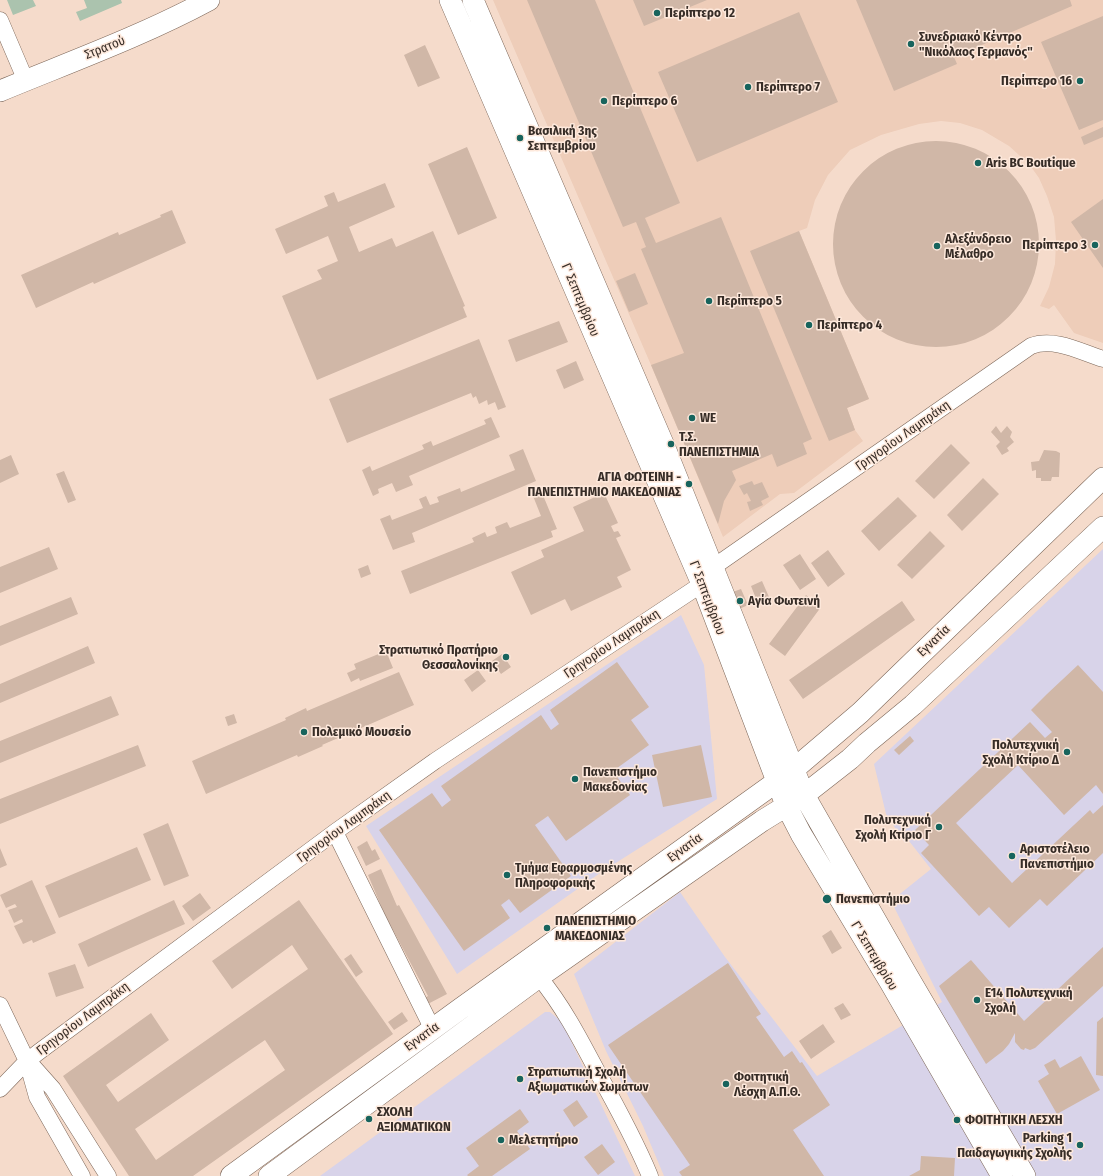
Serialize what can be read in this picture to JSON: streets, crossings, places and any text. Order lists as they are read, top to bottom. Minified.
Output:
{"streets":{"main road":["Στρατού","Γ' Σεπτεμβρίου","Εγνατία"],"street":["Γρηγορίου Λαμπράκη"]},"crossings":[["Γ' Σεπτεμβρίου","Γρηγορίου Λαμπράκη"],["Γ' Σεπτεμβρίου","Εγνατία"]],"places":["Περίπτερο 12","Συνεδριακό Κέντρο \"Νικόλαος Γερμανός\"","Περίπτερο 16","Περίπτερο 7","Περίπτερο 6","Βασιλική 3ης Σεπτεμβρίου","Aris BC Boutique","Περίπτερο 3","Αλεξάνδρειο Μέλαθρο","Περίπτερο 5","Περίπτερο 4","WE","Τ.Σ. ΠΑΝΕΠΙΣΤΗΜΙΑ","ΑΓΙΑ ΦΩΤΕΙΝΗ - ΠΑΝΕΠΙΣΤΗΜΙΟ ΜΑΚΕΔΟΝΙΑΣ","Αγία Φωτεινή","Στρατιωτικό Πρατήριο Θεσσαλονίκης","Πολεμικό Μουσείο","Πολυτεχνική Σχολή Κτίριο Δ","Πανεπιστήμιο Μακεδονίας","Πολυτεχνική Σχολή Κτίριο Γ","Αριστοτέλειο Πανεπιστήμιο","Τμήμα Εφαρμοσμένης Πληροφορικής","Πανεπιστήμιο","ΠΑΝΕΠΙΣΤΗΜΙΟ ΜΑΚΕΔΟΝΙΑΣ","E14 Πολυτεχνική Σχολή","Στρατιωτική Σχολή Αξιωματικών Σωμάτων","Φοιτητική Λέσχη Α.Π.Θ.","ΣΧΟΛΗ ΑΞΙΩΜΑΤΙΚΩΝ","ΦΟΙΤΗΤΙΚΗ ΛΕΣΧΗ","Μελετητήριο","Parking 1 Παιδαγωγικής Σχολής"]}
